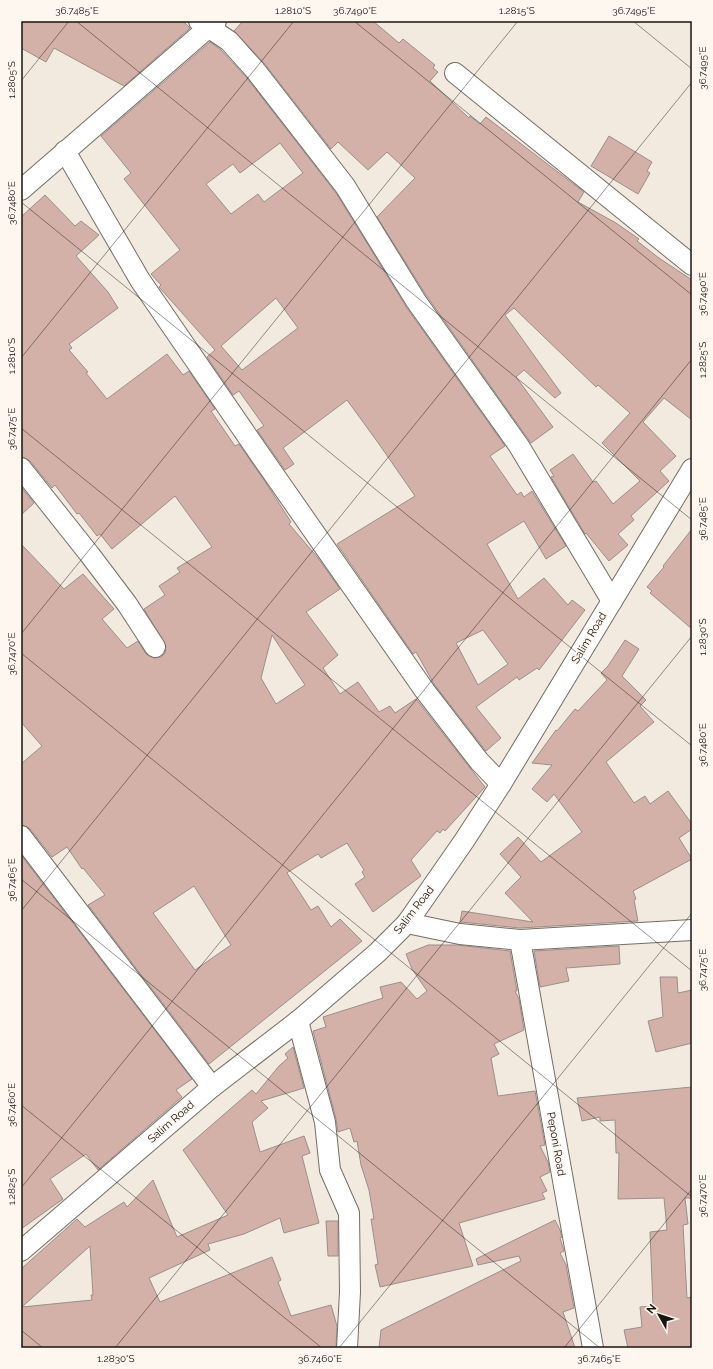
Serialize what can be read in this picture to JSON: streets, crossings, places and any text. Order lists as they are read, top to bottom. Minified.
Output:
{"streets":{"street":["Salim Road","Peponi Road"]},"north":"top left","coordinates":["36.7485°E","1.2810°S","36.7490°E","1.2815°S","36.7495°E","1.2805°S","36.7480°E","1.2825°S","36.7475°E","1.2830°S","36.7470°E","36.7465°E","36.7460°E"]}
